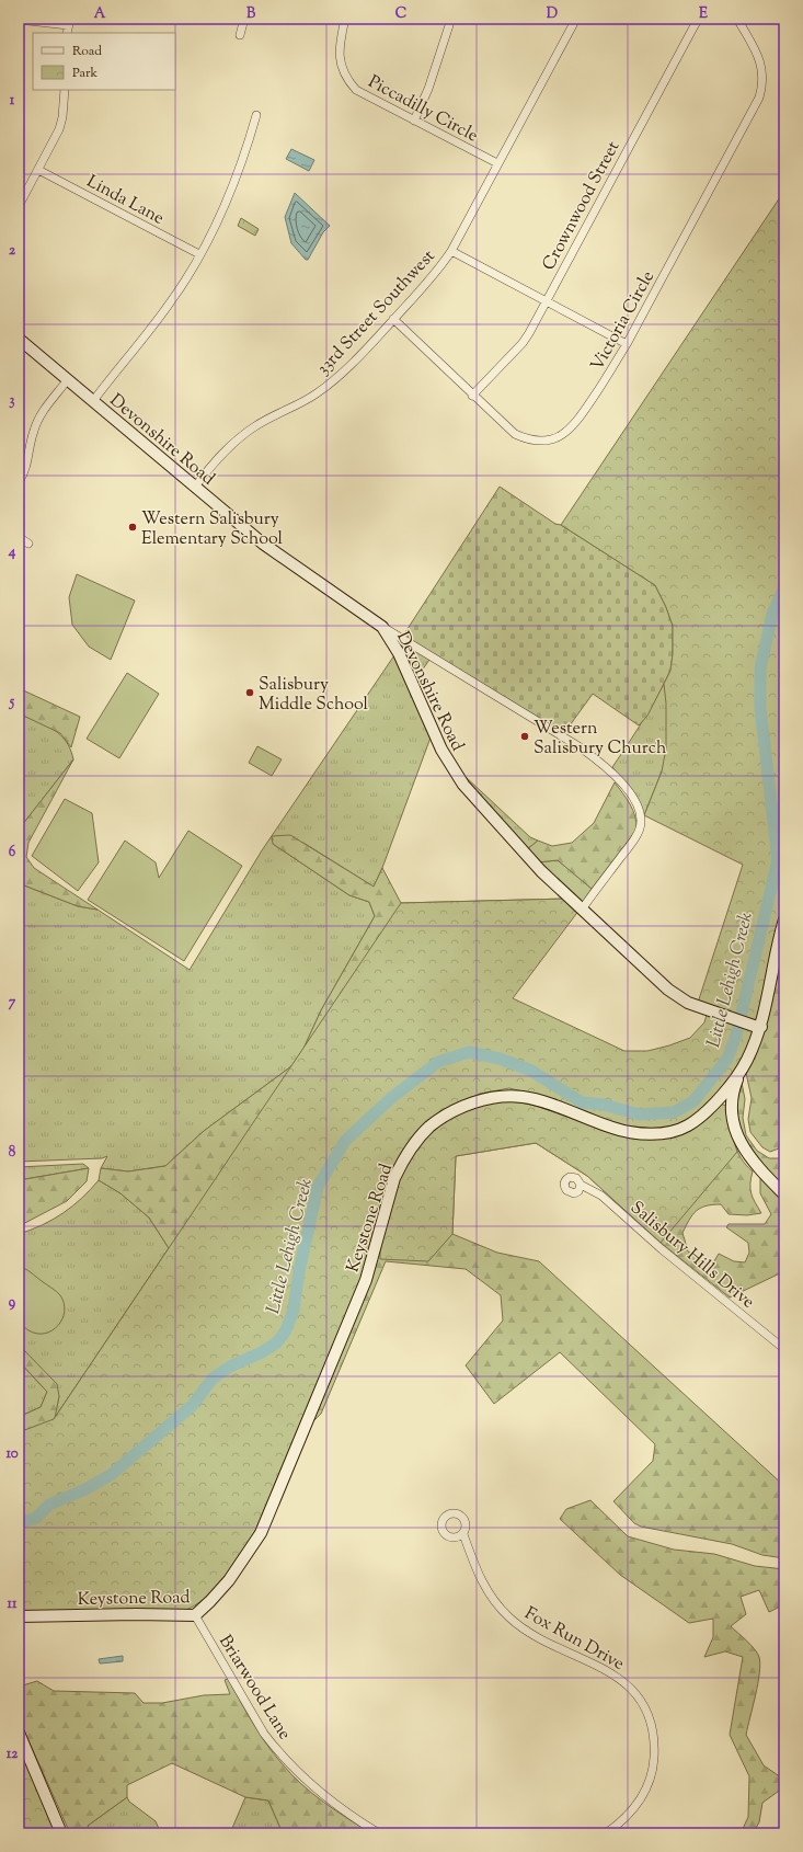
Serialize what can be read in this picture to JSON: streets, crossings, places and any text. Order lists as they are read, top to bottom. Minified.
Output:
{"streets":{"street":["Piccadilly Circle","Linda Lane","Crownwood Street","33rd Street Southwest","Victoria Circle","Devonshire Road","Keystone Road","Salisbury Hills Drive","Fox Run Drive","Briarwood Lane"]},"crossings":[["Piccadilly Circle","33rd Street Southwest"],["Crownwood Street","Victoria Circle"],["33rd Street Southwest","Victoria Circle"],["33rd Street Southwest","Devonshire Road"],["Devonshire Road","Keystone Road"],["Keystone Road","Briarwood Lane"]],"water":["Little Lehigh Creek"],"places":["Western Salisbury Elementary School","Salisbury Middle School","Western Salisbury Church"],"legend":["Road","Park"],"grid":{"columns":["A","B","C","D","E"],"rows":["1","2","3","4","5","6","7","8","9","10","11","12"]}}
